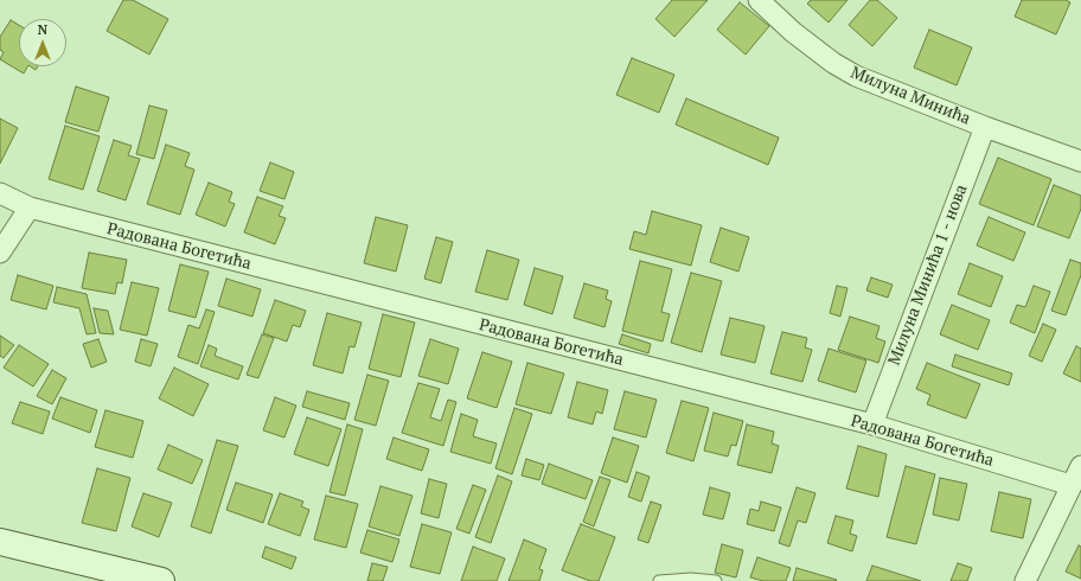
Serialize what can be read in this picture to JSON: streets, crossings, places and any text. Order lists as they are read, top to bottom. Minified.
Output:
{"streets":{"street":["Милуна Минића","Радована Богетића","Милуна Минића 1 - нова"]},"crossings":[["Милуна Минића","Милуна Минића 1 - нова"],["Радована Богетића","Милуна Минића 1 - нова"]],"north":"top"}
